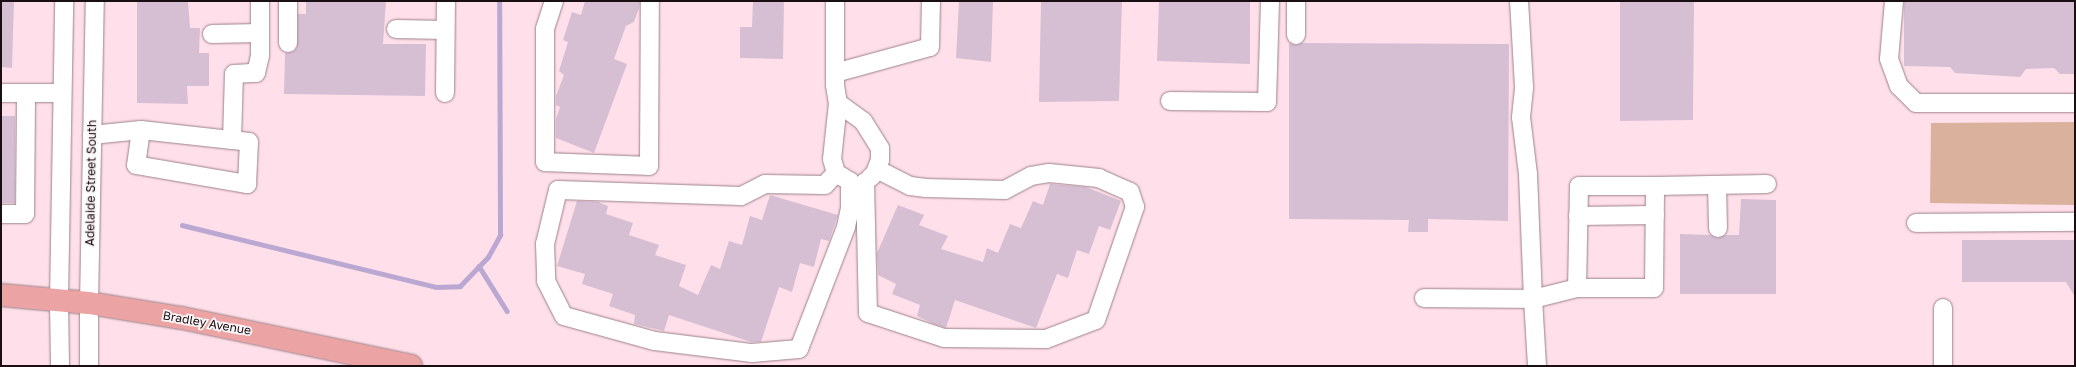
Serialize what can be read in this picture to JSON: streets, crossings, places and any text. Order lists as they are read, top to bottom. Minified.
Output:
{"streets":{"main road":["Bradley Avenue"],"street":["Adelaide Street South"]},"crossings":[["Adelaide Street South","Bradley Avenue"]]}
